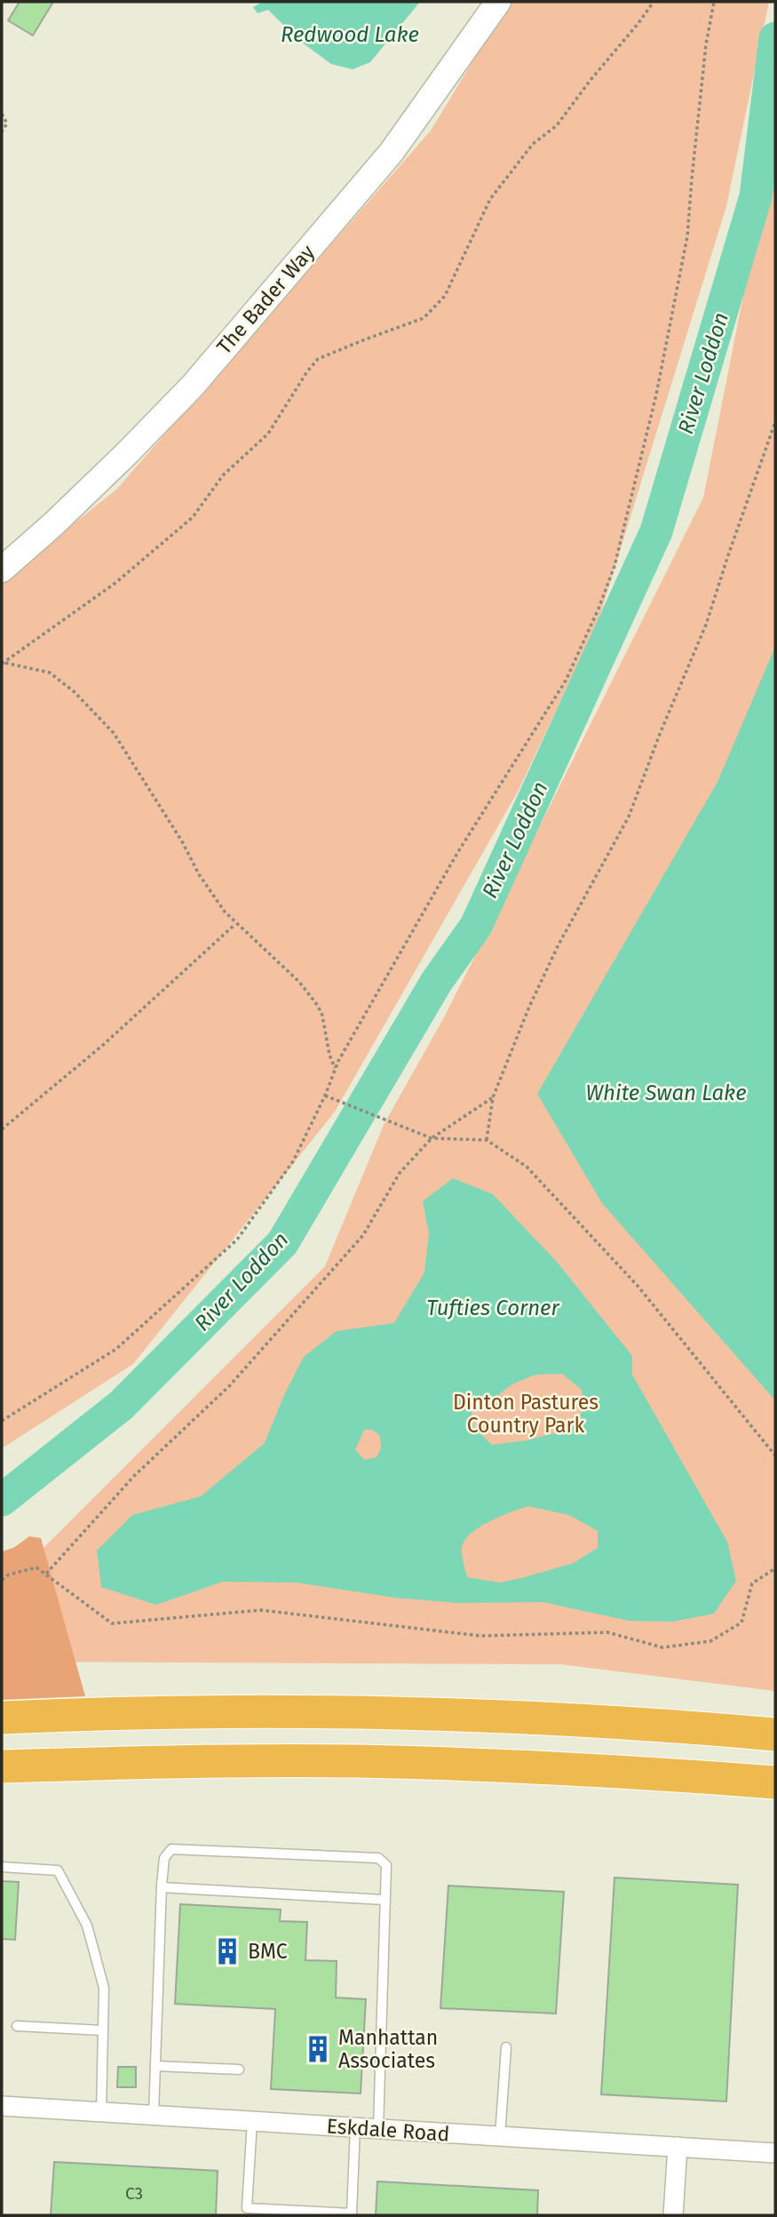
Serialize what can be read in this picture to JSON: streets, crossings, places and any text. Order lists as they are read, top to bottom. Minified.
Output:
{"streets":{"street":["The Bader Way","Eskdale Road"]},"water":["Redwood Lake","River Loddon","White Swan Lake","Tufties Corner"],"parks":["Dinton Pastures Country Park"],"places":{"building":["BMC","Manhattan Associates"]},"house_numbers":["C3"]}
